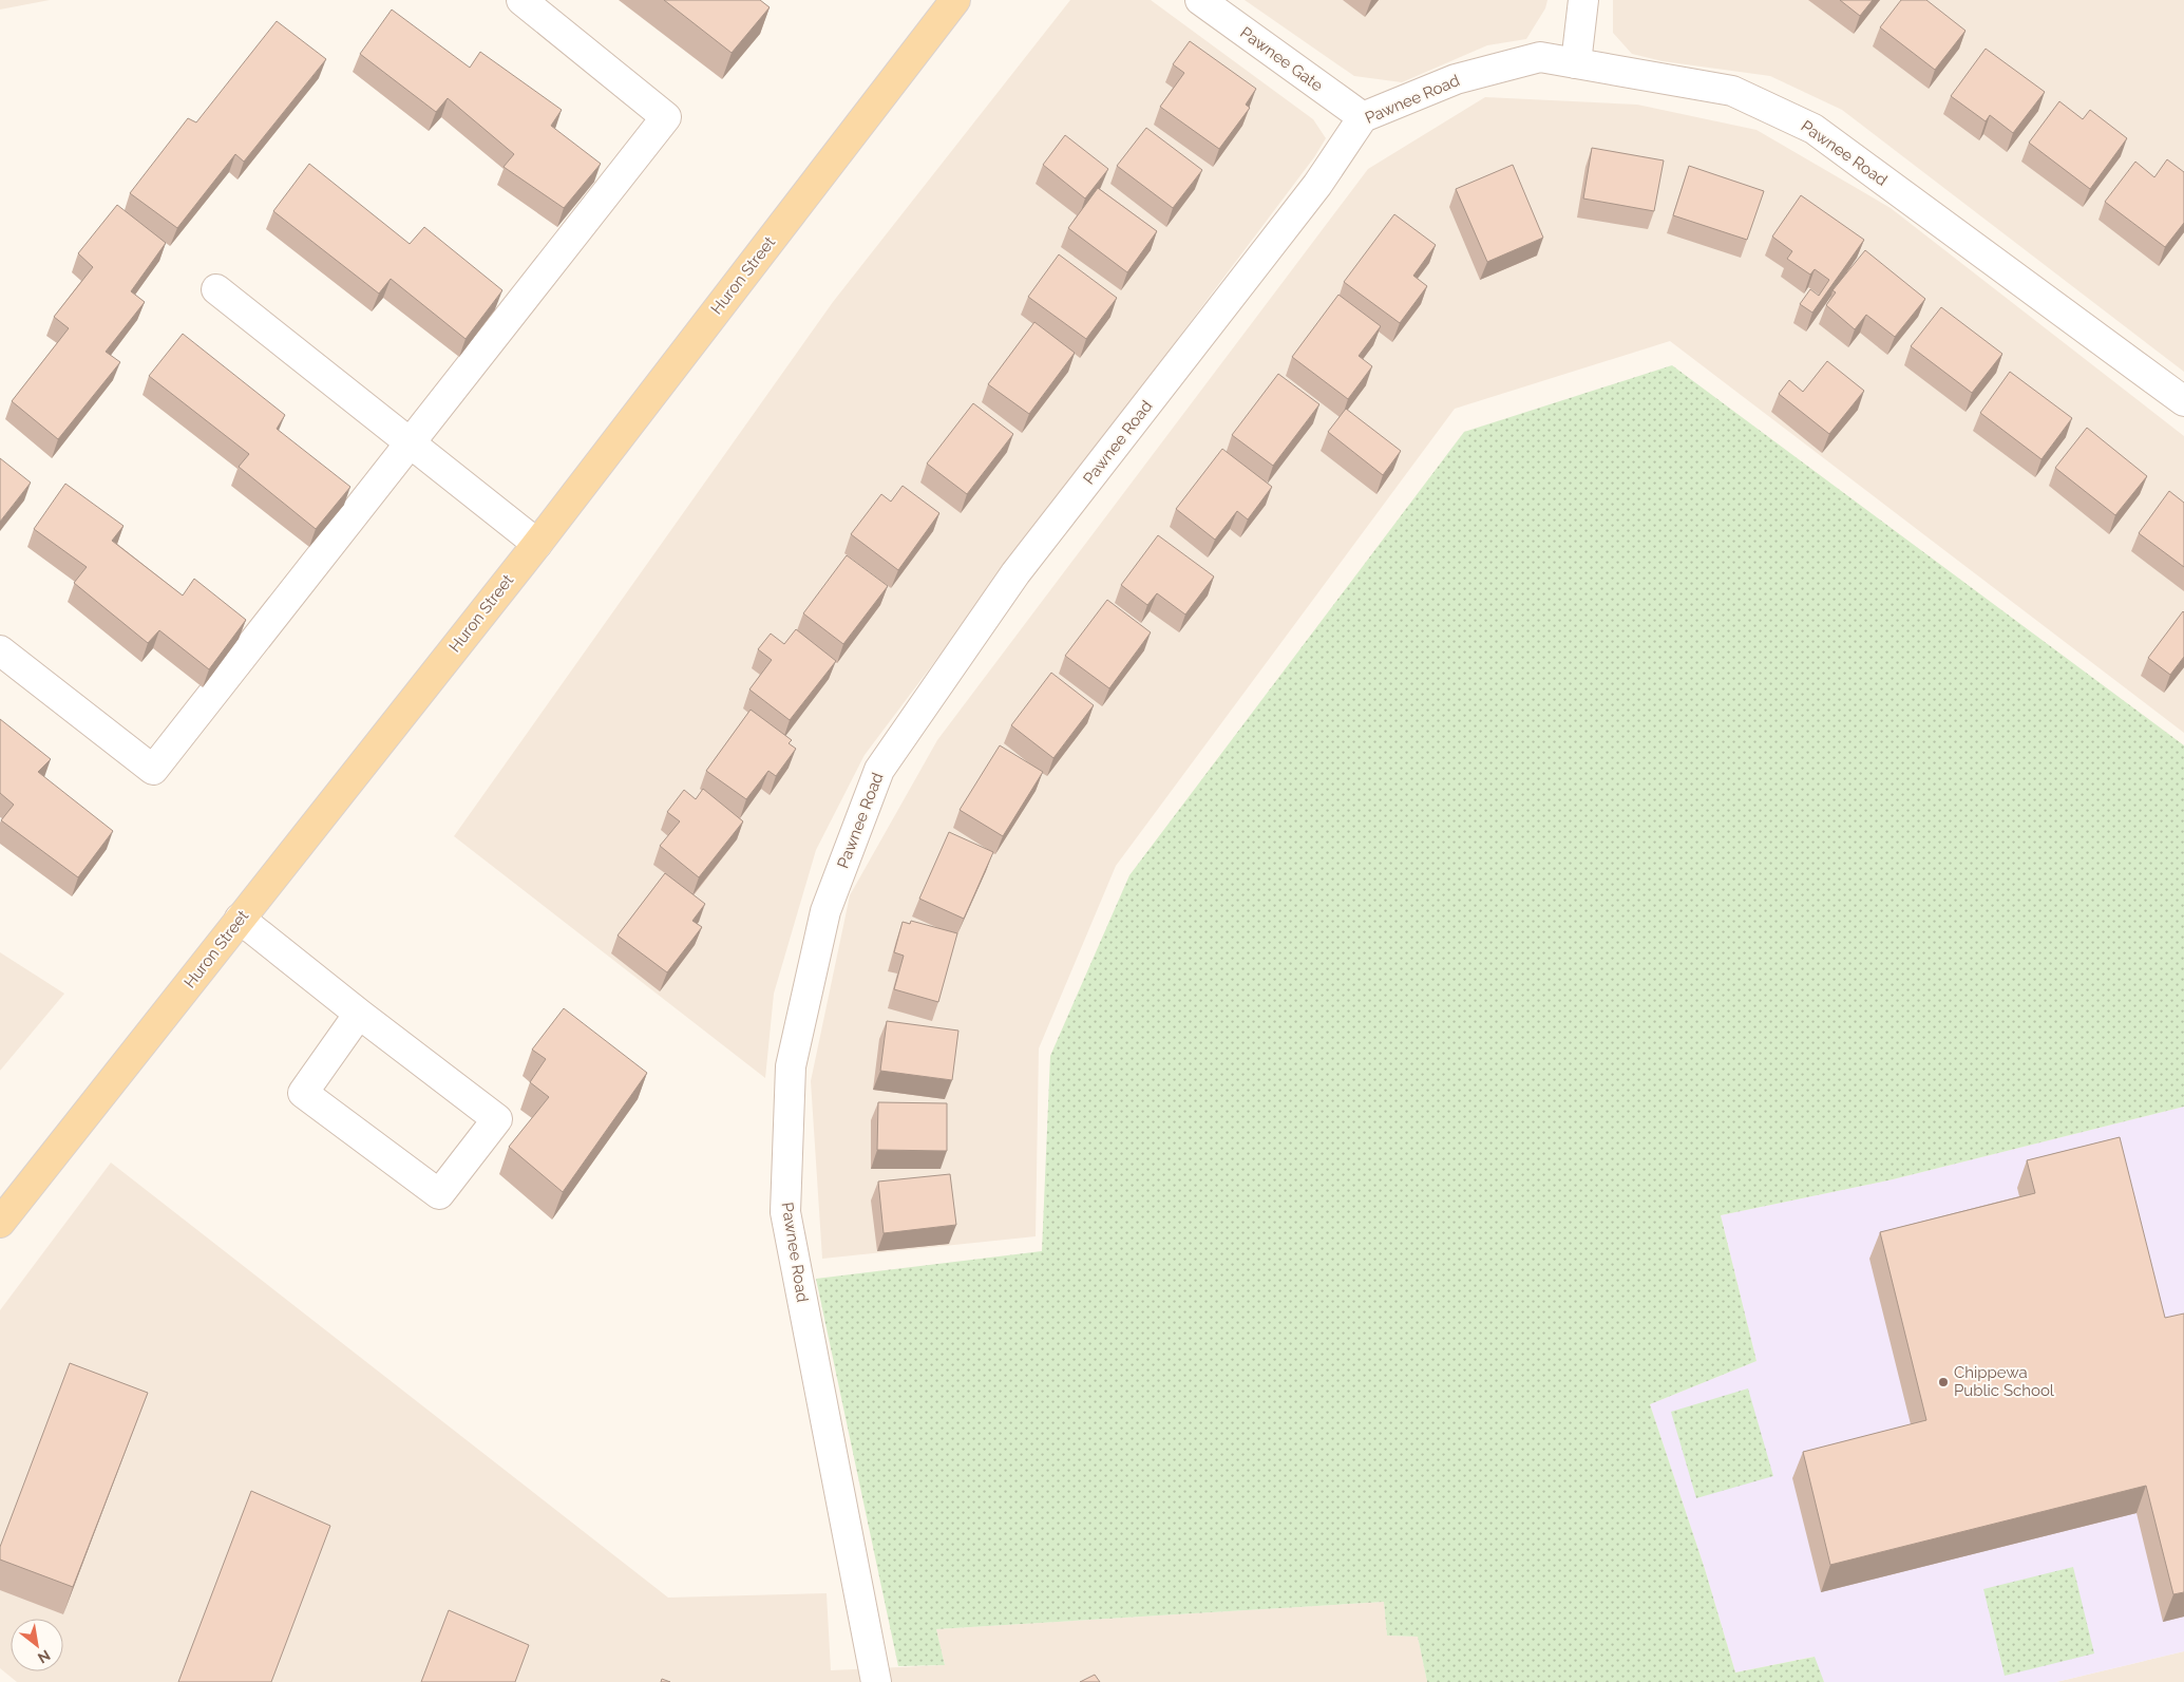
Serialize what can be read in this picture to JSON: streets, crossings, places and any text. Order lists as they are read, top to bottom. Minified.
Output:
{"streets":{"main road":["Huron Street"],"street":["Pawnee Gate","Pawnee Road"]},"crossings":[["Pawnee Gate","Pawnee Road"]],"places":["Chippewa Public School"],"north":"bottom right"}
